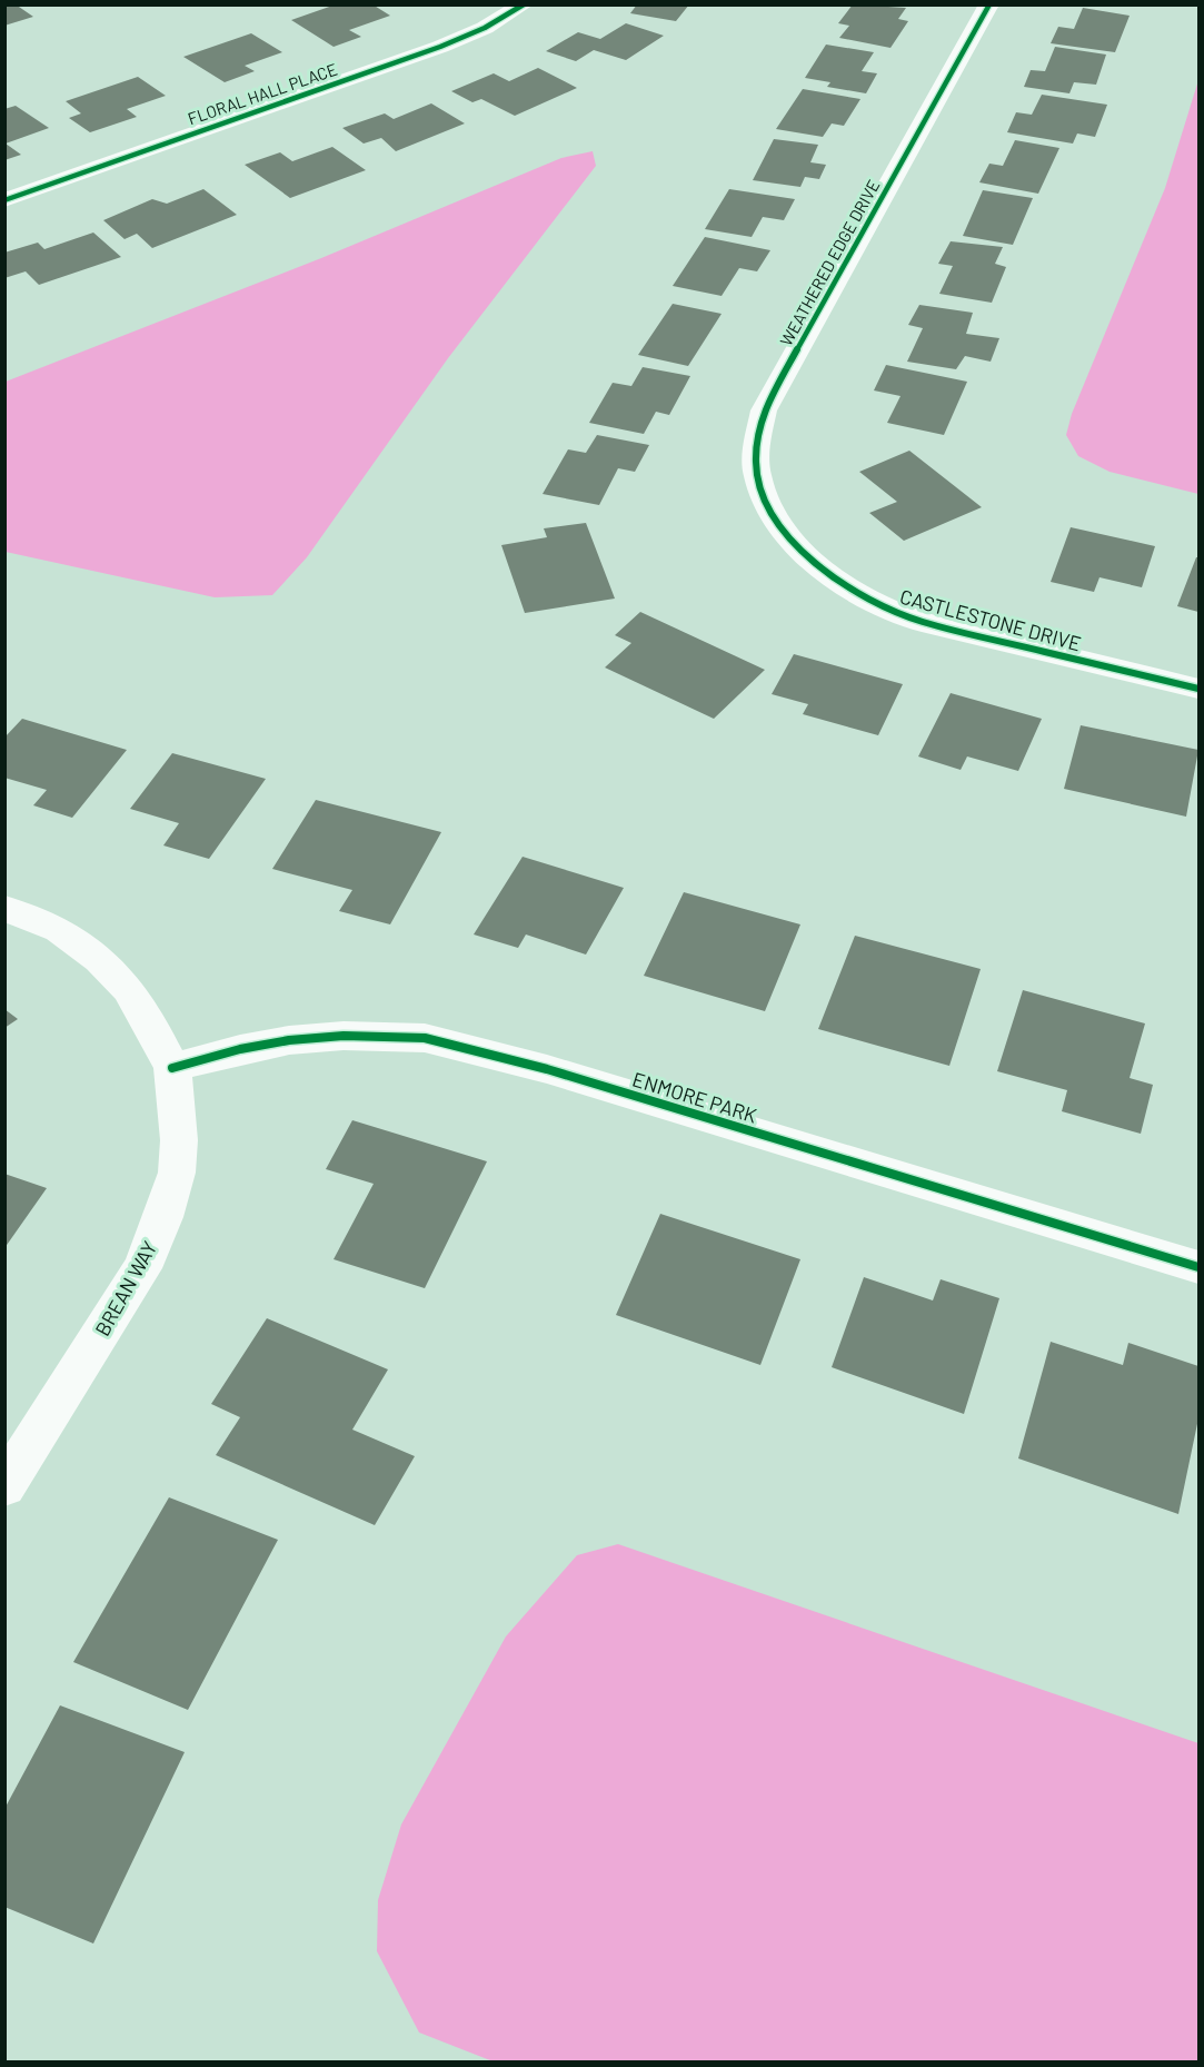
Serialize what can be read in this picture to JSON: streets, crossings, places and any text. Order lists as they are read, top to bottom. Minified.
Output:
{"streets":{"street":["FLORAL HALL PLACE","WEATHERED EDGE DRIVE","CASTLESTONE DRIVE","ENMORE PARK","BREAN WAY"]},"crossings":[["WEATHERED EDGE DRIVE","CASTLESTONE DRIVE"],["ENMORE PARK","BREAN WAY"]]}
